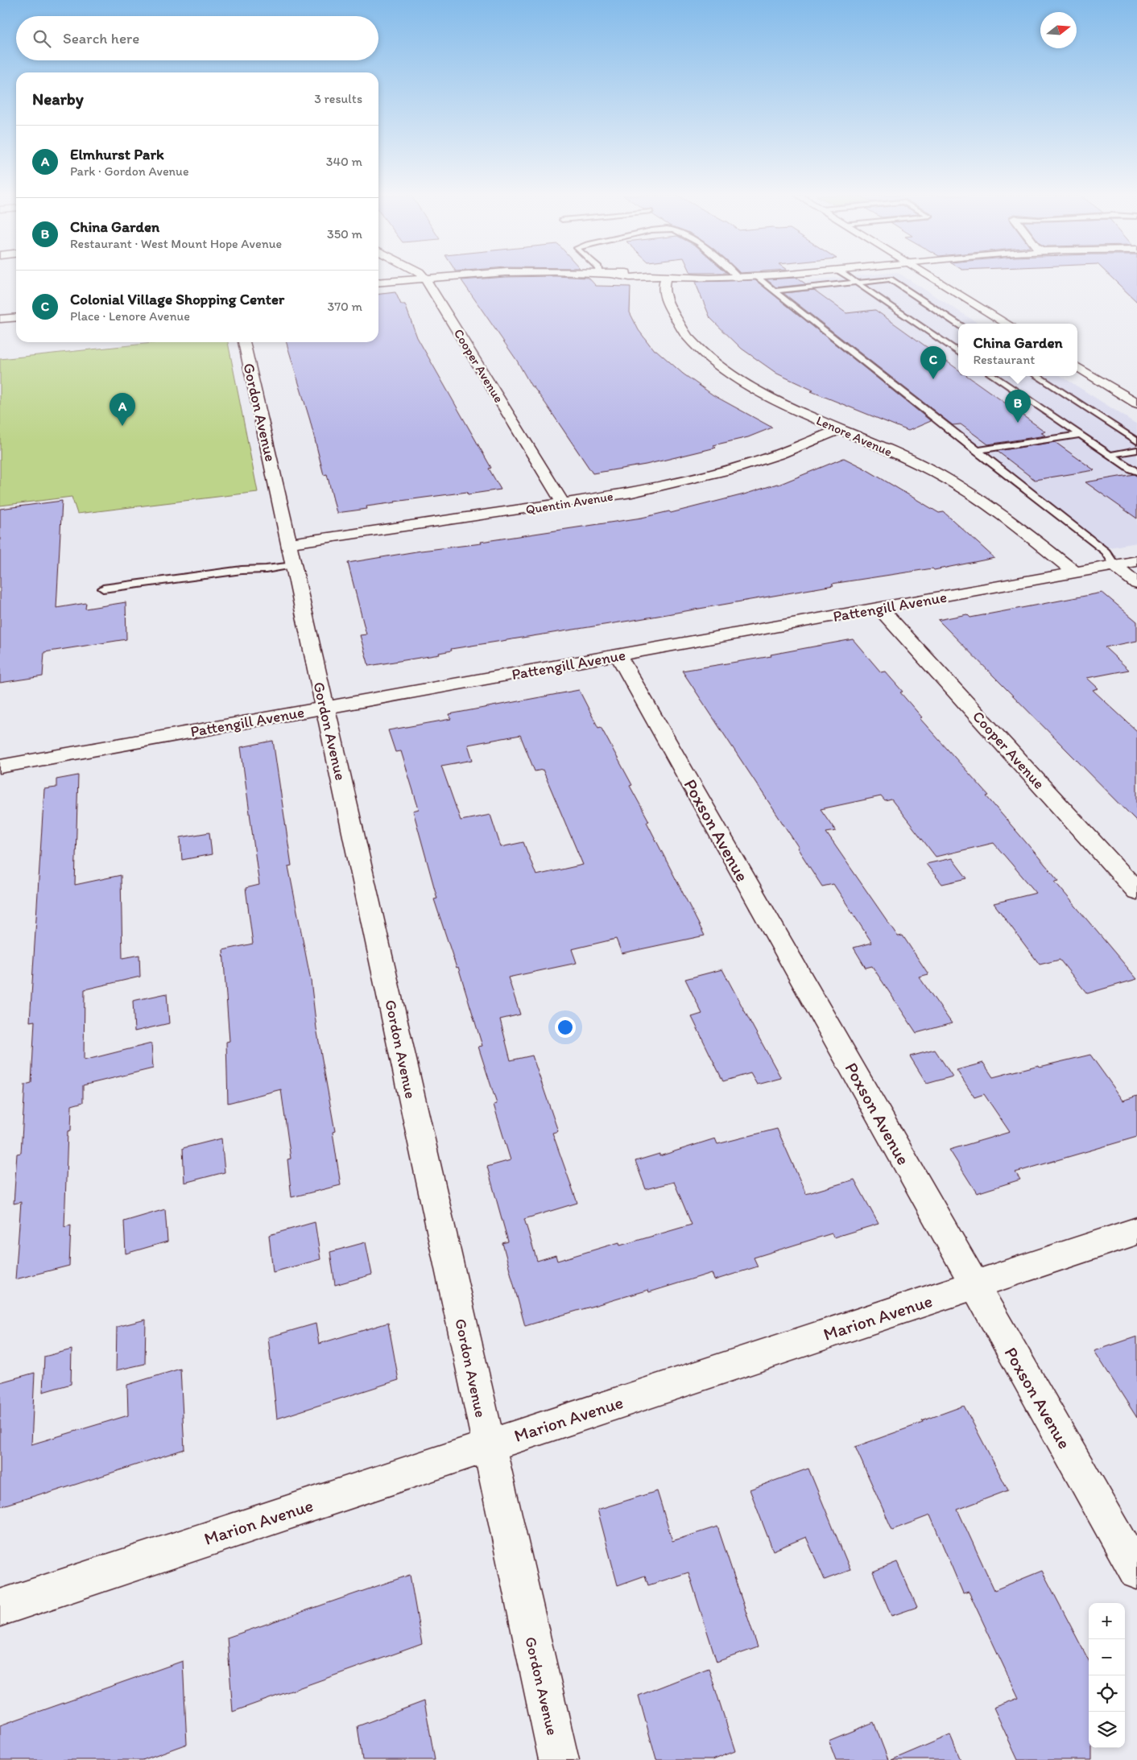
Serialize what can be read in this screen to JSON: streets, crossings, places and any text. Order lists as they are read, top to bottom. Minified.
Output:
{"streets":{"street":["Cooper Avenue","Gordon Avenue","Lenore Avenue","Quentin Avenue","Pattengill Avenue","Poxson Avenue","Marion Avenue"]},"crossings":[["Cooper Avenue","Quentin Avenue"],["Cooper Avenue","Pattengill Avenue"],["Gordon Avenue","Quentin Avenue"],["Gordon Avenue","Pattengill Avenue"],["Gordon Avenue","Marion Avenue"],["Lenore Avenue","Quentin Avenue"],["Lenore Avenue","Pattengill Avenue"],["Pattengill Avenue","Poxson Avenue"],["Poxson Avenue","Marion Avenue"]],"north":"right","page":{"search":"Search here","heading":["Nearby","3 results"],"list":[{"mark":"A","name":"Elmhurst Park","note":"Park · Gordon Avenue","value":"340 m"},{"mark":"B","name":"China Garden","note":"Restaurant · West Mount Hope Avenue","value":"350 m"},{"mark":"C","name":"Colonial Village Shopping Center","note":"Place · Lenore Avenue","value":"370 m"}],"popup":["China Garden","Restaurant"],"pins":["C","B","A"],"map_buttons":["+","−"]}}
